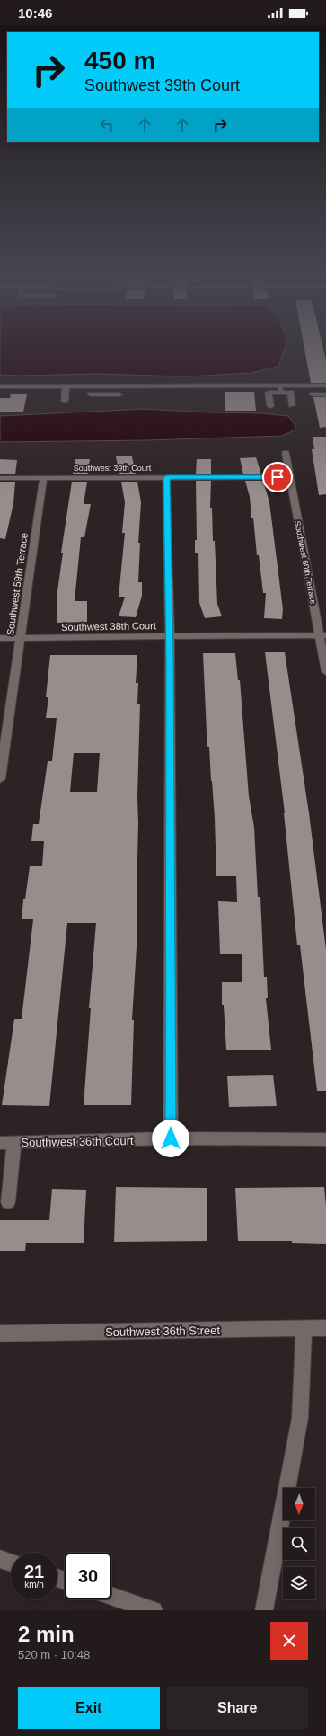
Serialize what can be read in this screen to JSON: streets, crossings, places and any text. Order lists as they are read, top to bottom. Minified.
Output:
{"streets":{"street":["Southwest 39th Court","Southwest 60th Terrace","Southwest 59th Terrace","Southwest 38th Court","Southwest 36th Court","Southwest 36th Street"]},"crossings":[["Southwest 39th Court","Southwest 60th Terrace"],["Southwest 39th Court","Southwest 59th Terrace"],["Southwest 60th Terrace","Southwest 38th Court"],["Southwest 59th Terrace","Southwest 38th Court"]],"north":"bottom","page":{"status":"10:46","turn":["450 m","Southwest 39th Court"],"speed":"21 km/h","limit":"30","heading":["2 min","520 m · 10:48"],"buttons":["Exit","Share"]}}
